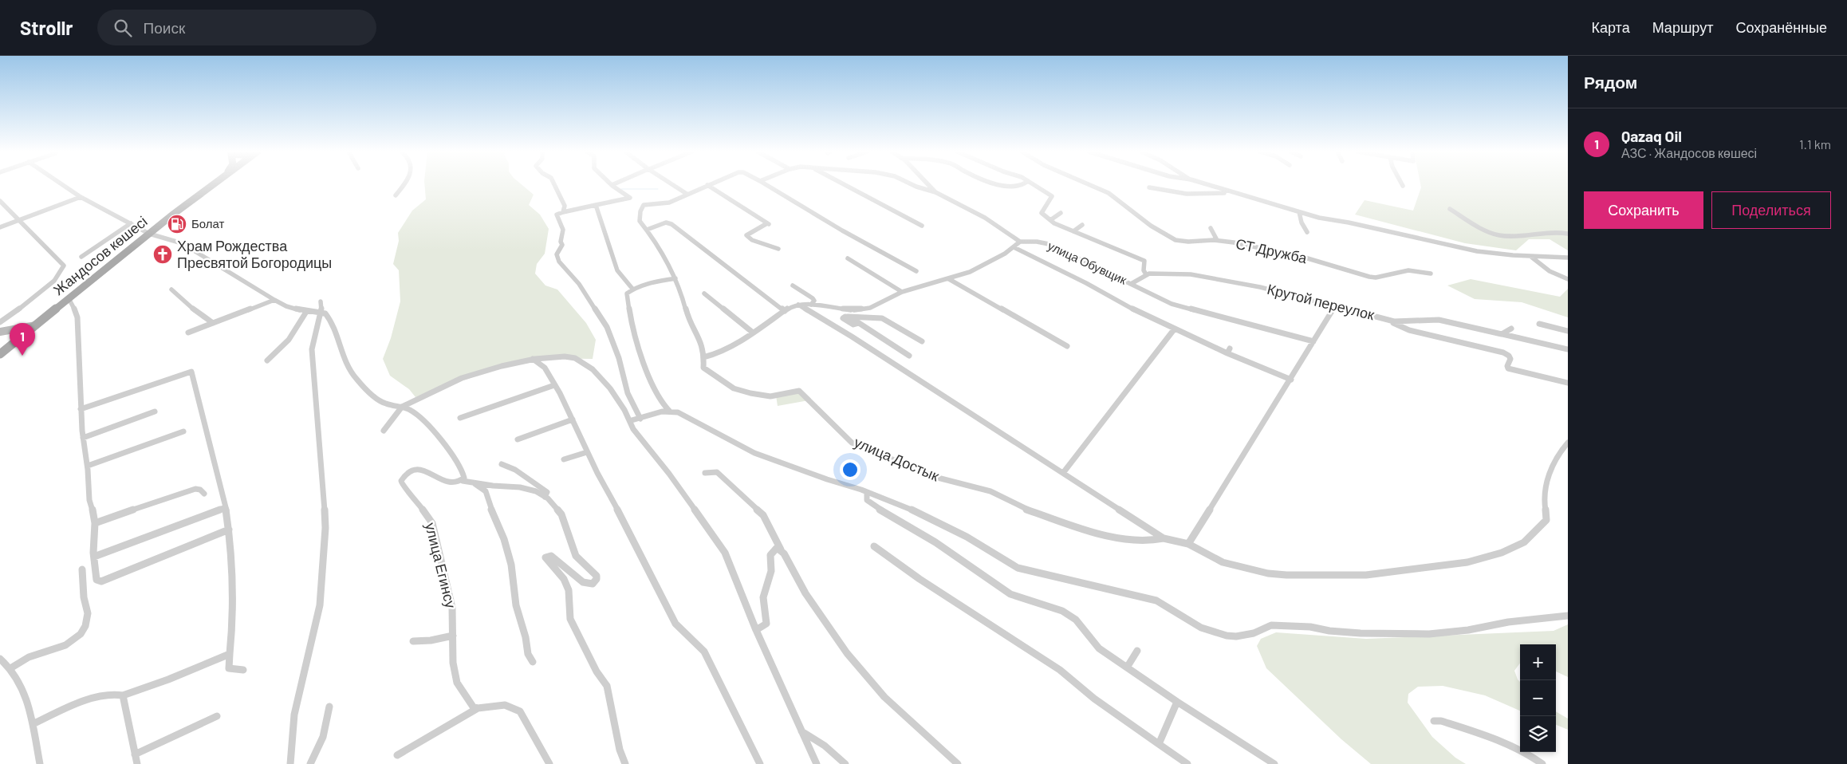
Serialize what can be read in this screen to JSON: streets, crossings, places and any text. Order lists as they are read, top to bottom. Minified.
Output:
{"streets":{"main road":["Жандосов көшесі"],"street":["СТ Дружба","улица Обувщик","Крутой переулок","улица Достык","улица Егинсу"]},"crossings":[["улица Обувщик","Крутой переулок"]],"places":{"fuel station":["Болат"],"church":["Храм Рождества Пресвятой Богородицы"]},"page":{"header":"Strollr","search":"Поиск","nav":["Карта","Маршрут","Сохранённые"],"heading":"Рядом","list":[{"mark":"1","name":"Qazaq Oil","note":"АЗС · Жандосов көшесі","value":"1.1 km"}],"buttons":["Сохранить","Поделиться"],"pins":"1","map_buttons":["+","−"]}}
